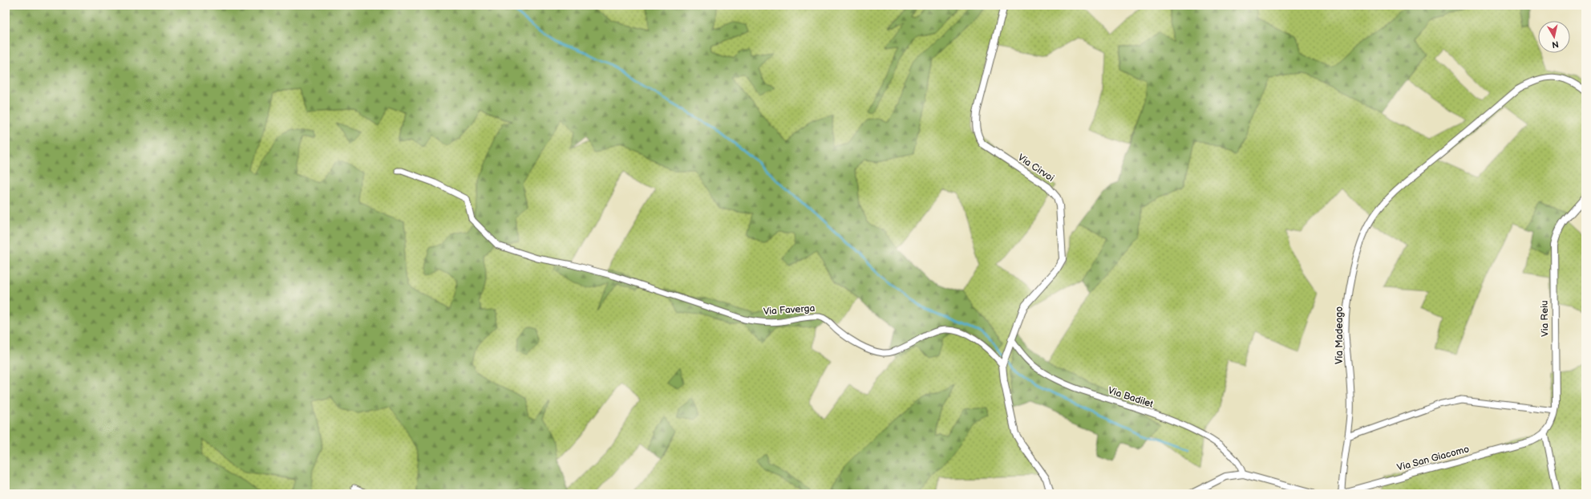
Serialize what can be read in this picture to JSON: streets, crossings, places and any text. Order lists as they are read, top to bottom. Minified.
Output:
{"streets":{"street":["Via Cirvoi","Via Faverga","Via Reiu","Via Madeago","Via Badilet","Via San Giacomo"]},"crossings":[["Via Cirvoi","Via Faverga"],["Via Cirvoi","Via Badilet"],["Via Reiu","Via San Giacomo"],["Via Madeago","Via San Giacomo"]],"north":"bottom"}
